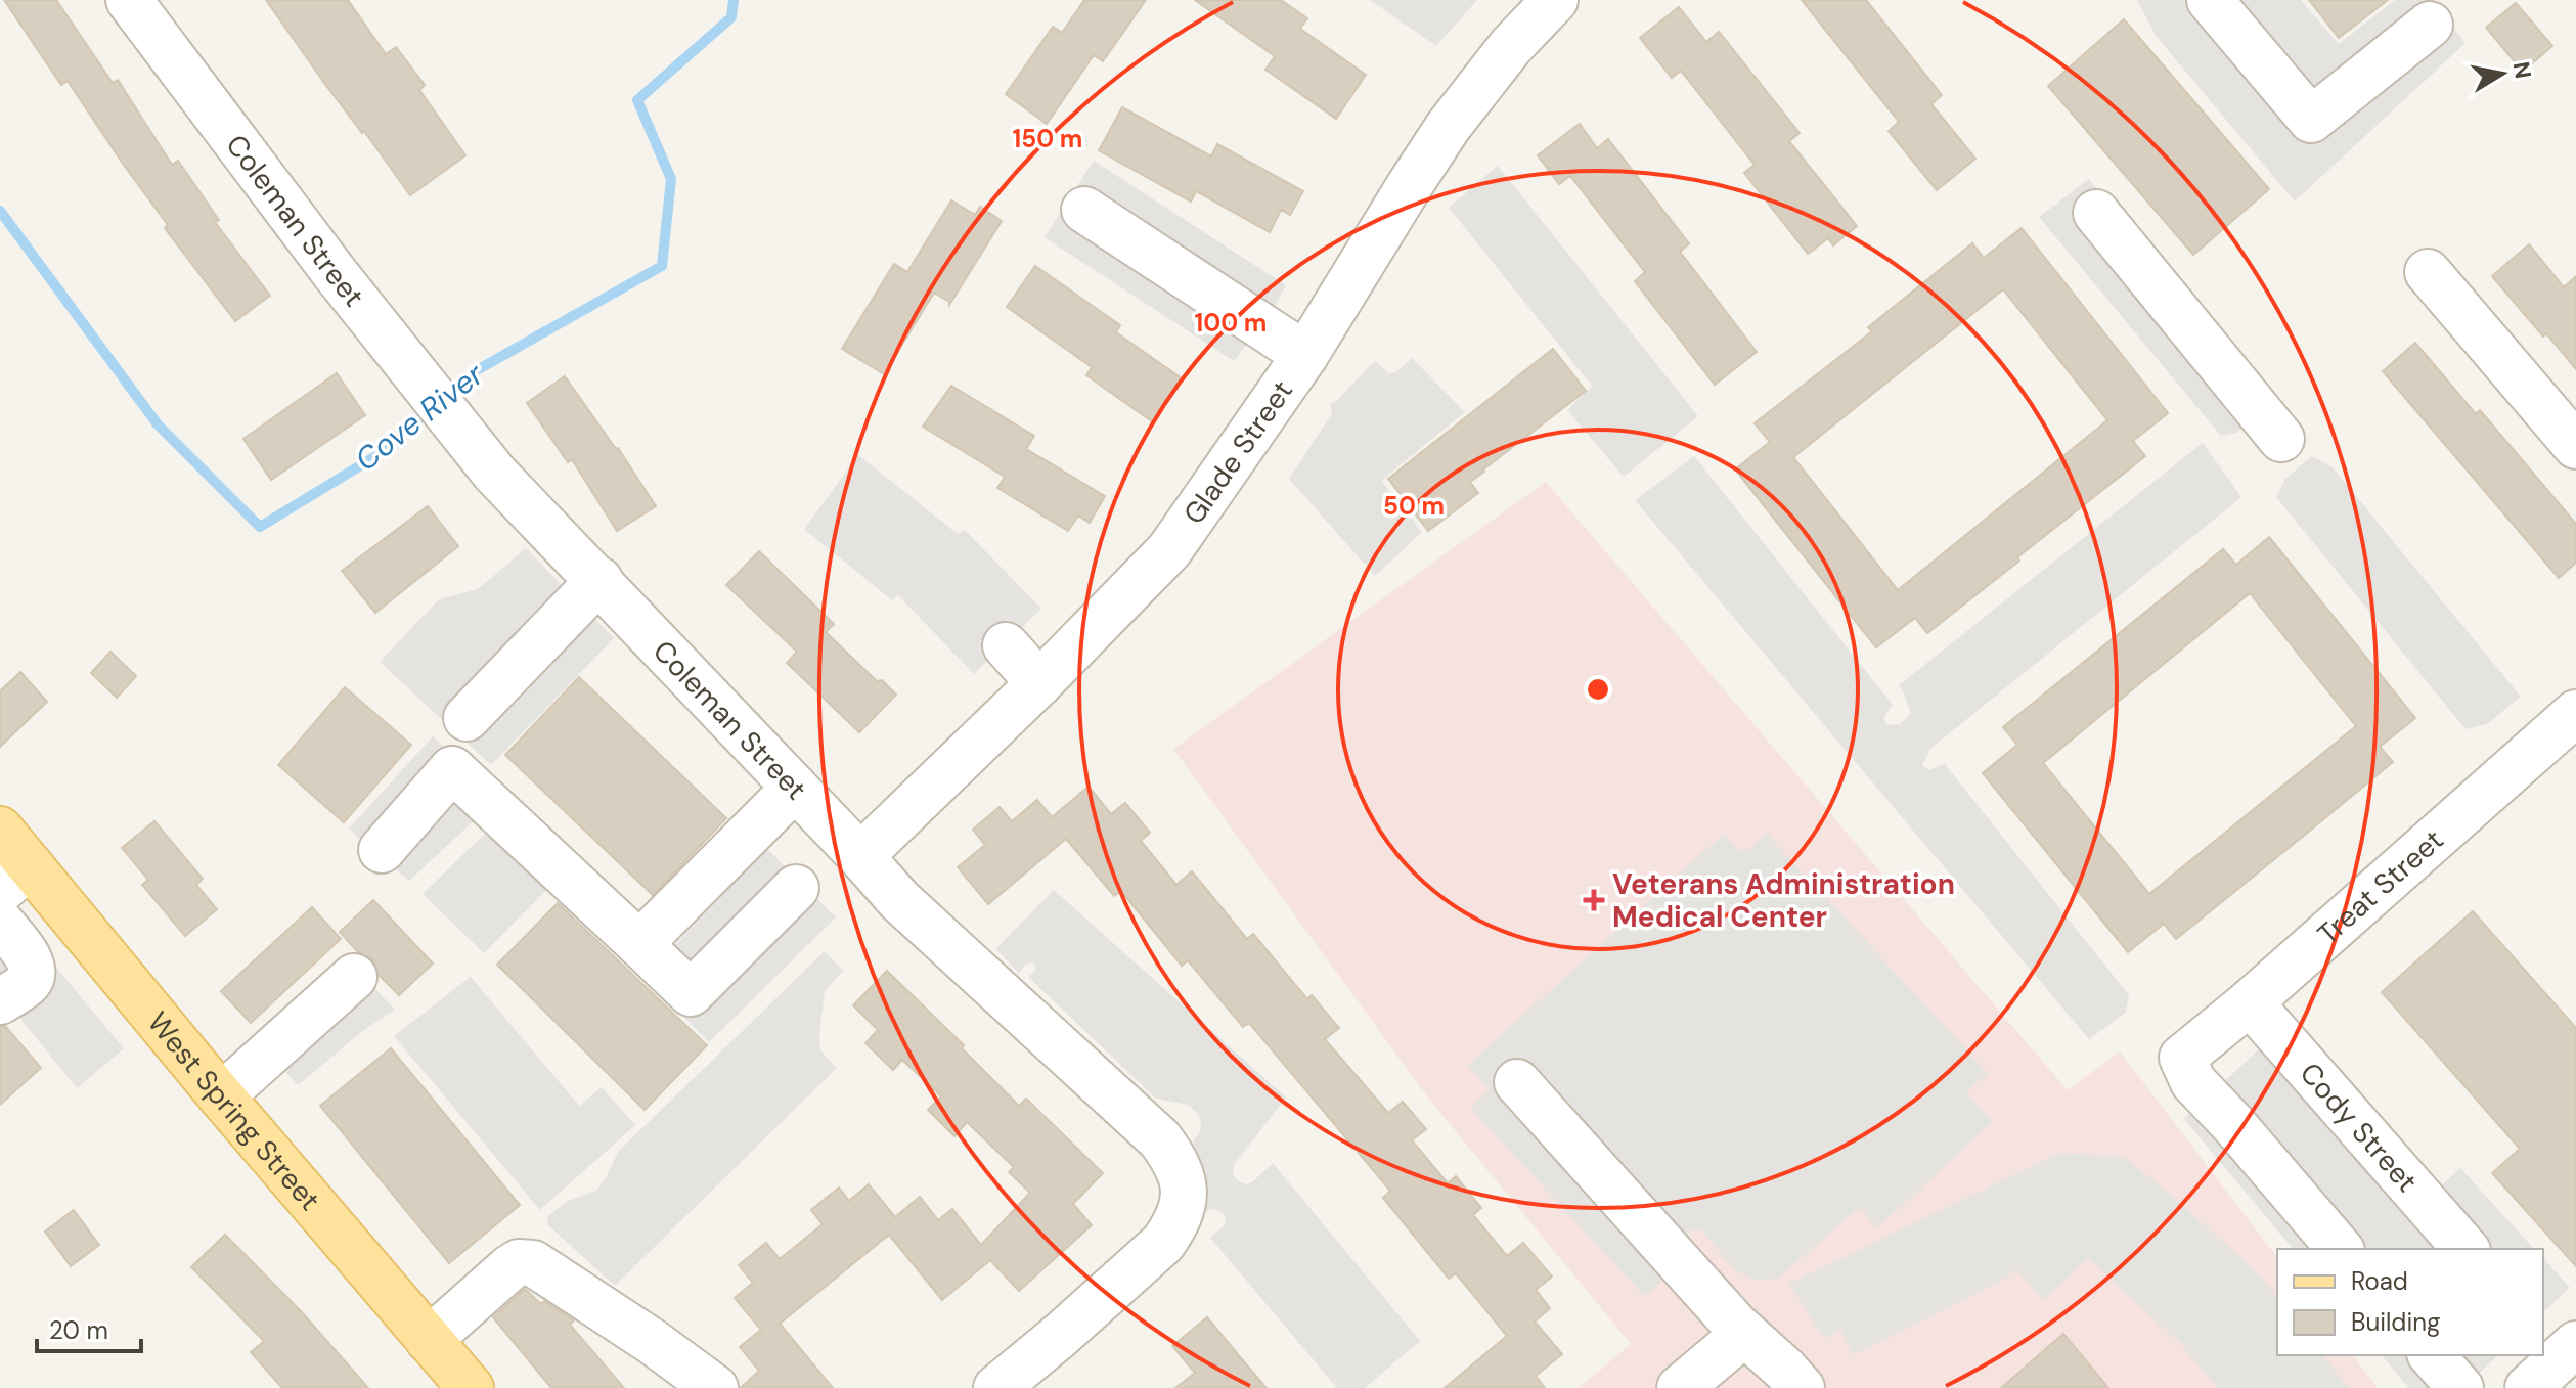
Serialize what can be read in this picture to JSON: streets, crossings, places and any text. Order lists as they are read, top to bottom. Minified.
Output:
{"streets":{"main road":["West Spring Street"],"street":["Coleman Street","Glade Street","Treat Street","Cody Street"]},"crossings":[["Coleman Street","Glade Street"],["Treat Street","Cody Street"]],"water":["Cove River"],"places":{"health":["Veterans Administration Medical Center"]},"legend":["Road","Building"],"scale_bar":"20 m","north":"right","rings":["150 m","100 m","50 m"]}
